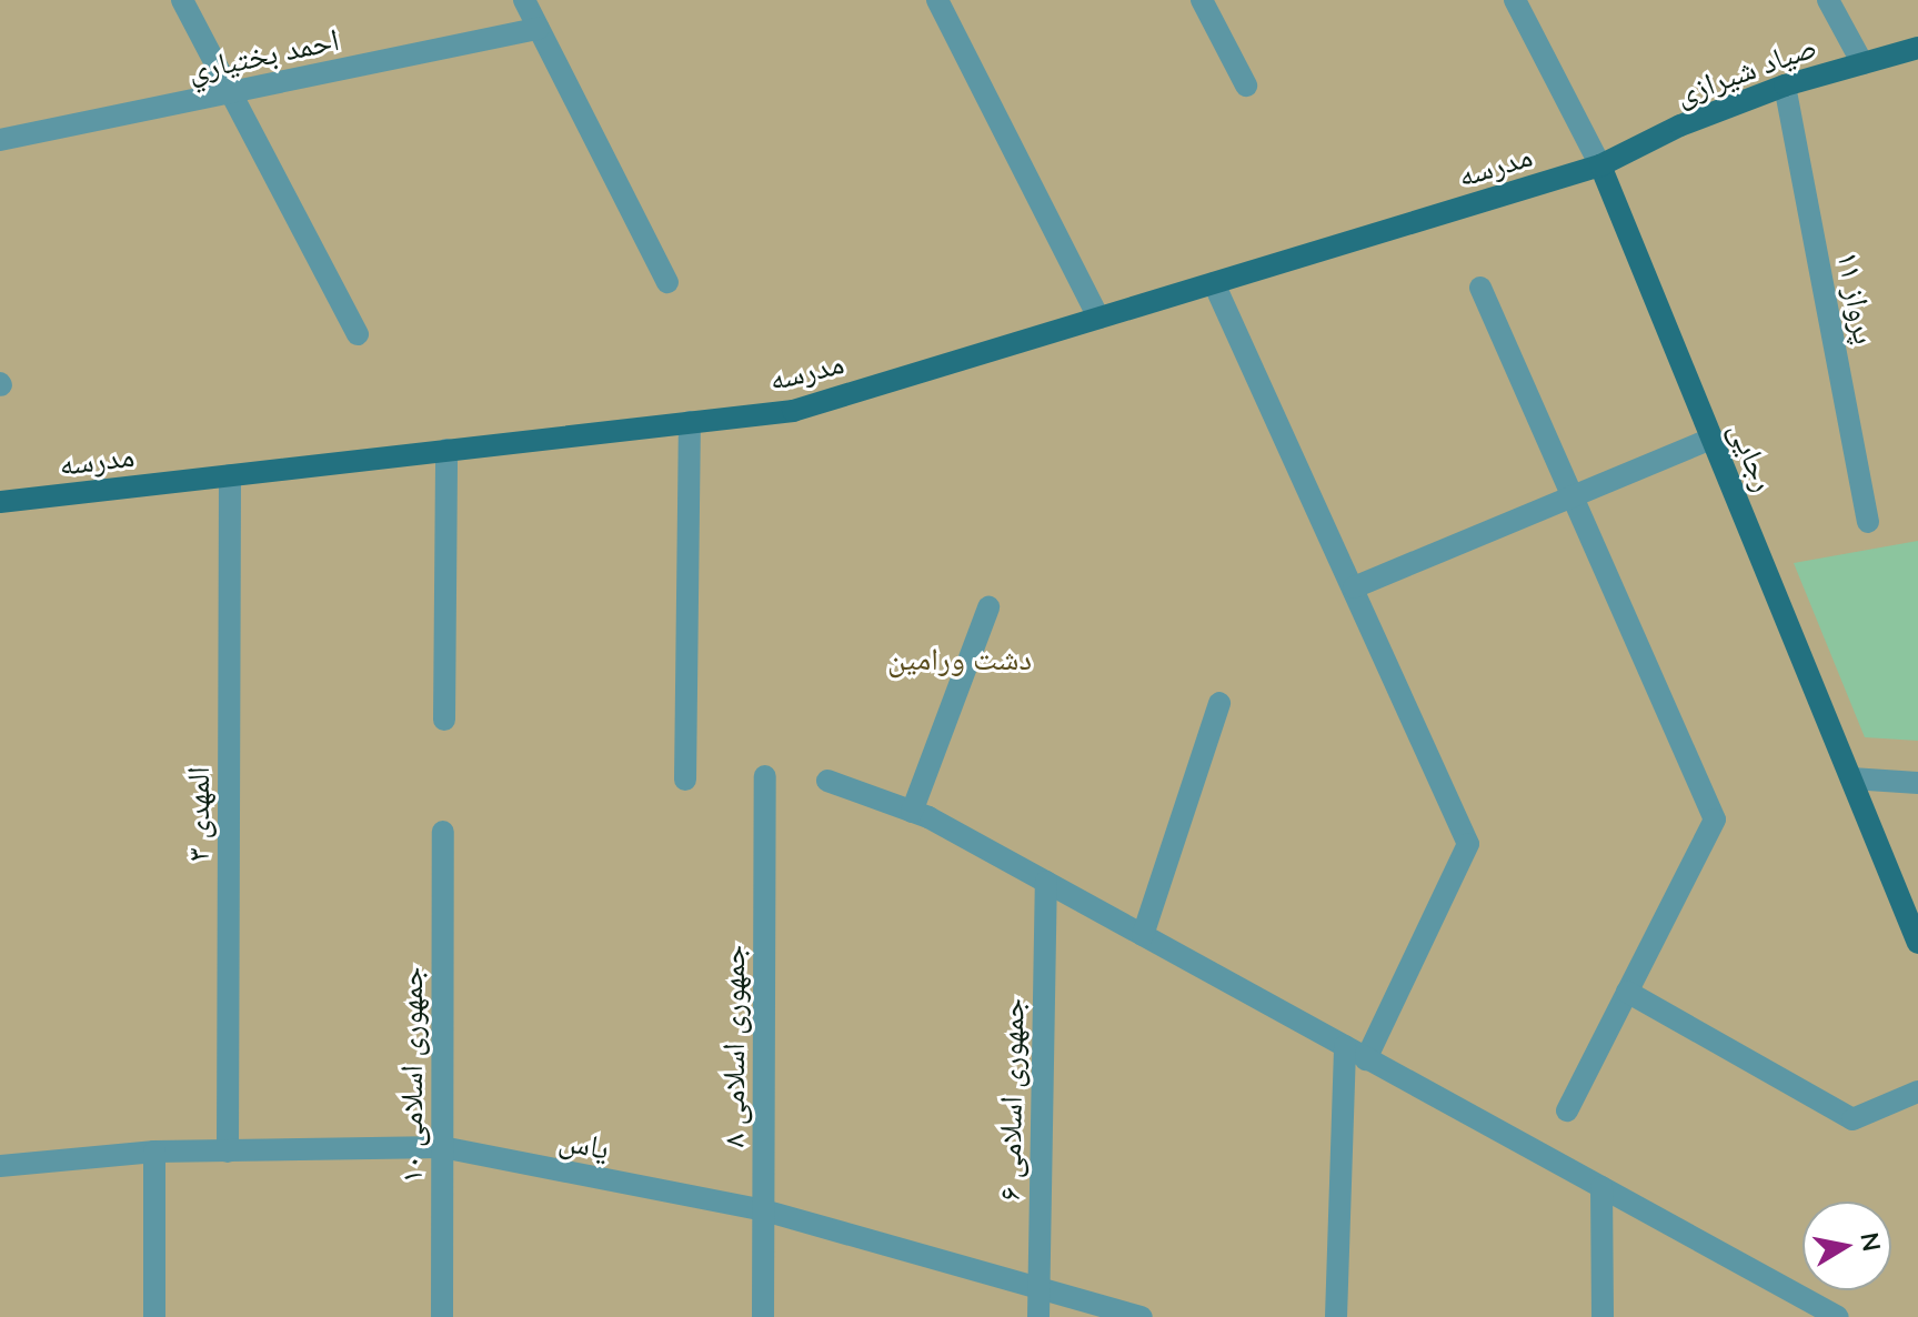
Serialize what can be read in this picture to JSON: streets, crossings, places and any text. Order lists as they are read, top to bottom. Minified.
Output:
{"streets":{"street":["احمد بختياري","صیاد شیرازی","مدرسه","پرواز ۱۱","رجایی","المهدی ۳","جمهوری اسلامی ۸","جمهوری اسلامی ۱۰","جمهوری اسلامی ۶","یاس"]},"crossings":[["صیاد شیرازی","مدرسه"],["صیاد شیرازی","پرواز ۱۱"],["صیاد شیرازی","رجایی"],["مدرسه","رجایی"],["مدرسه","المهدی ۳"],["المهدی ۳","یاس"],["جمهوری اسلامی ۸","یاس"],["جمهوری اسلامی ۱۰","یاس"],["جمهوری اسلامی ۶","یاس"]],"parks":["دشت ورامین"],"north":"right"}
